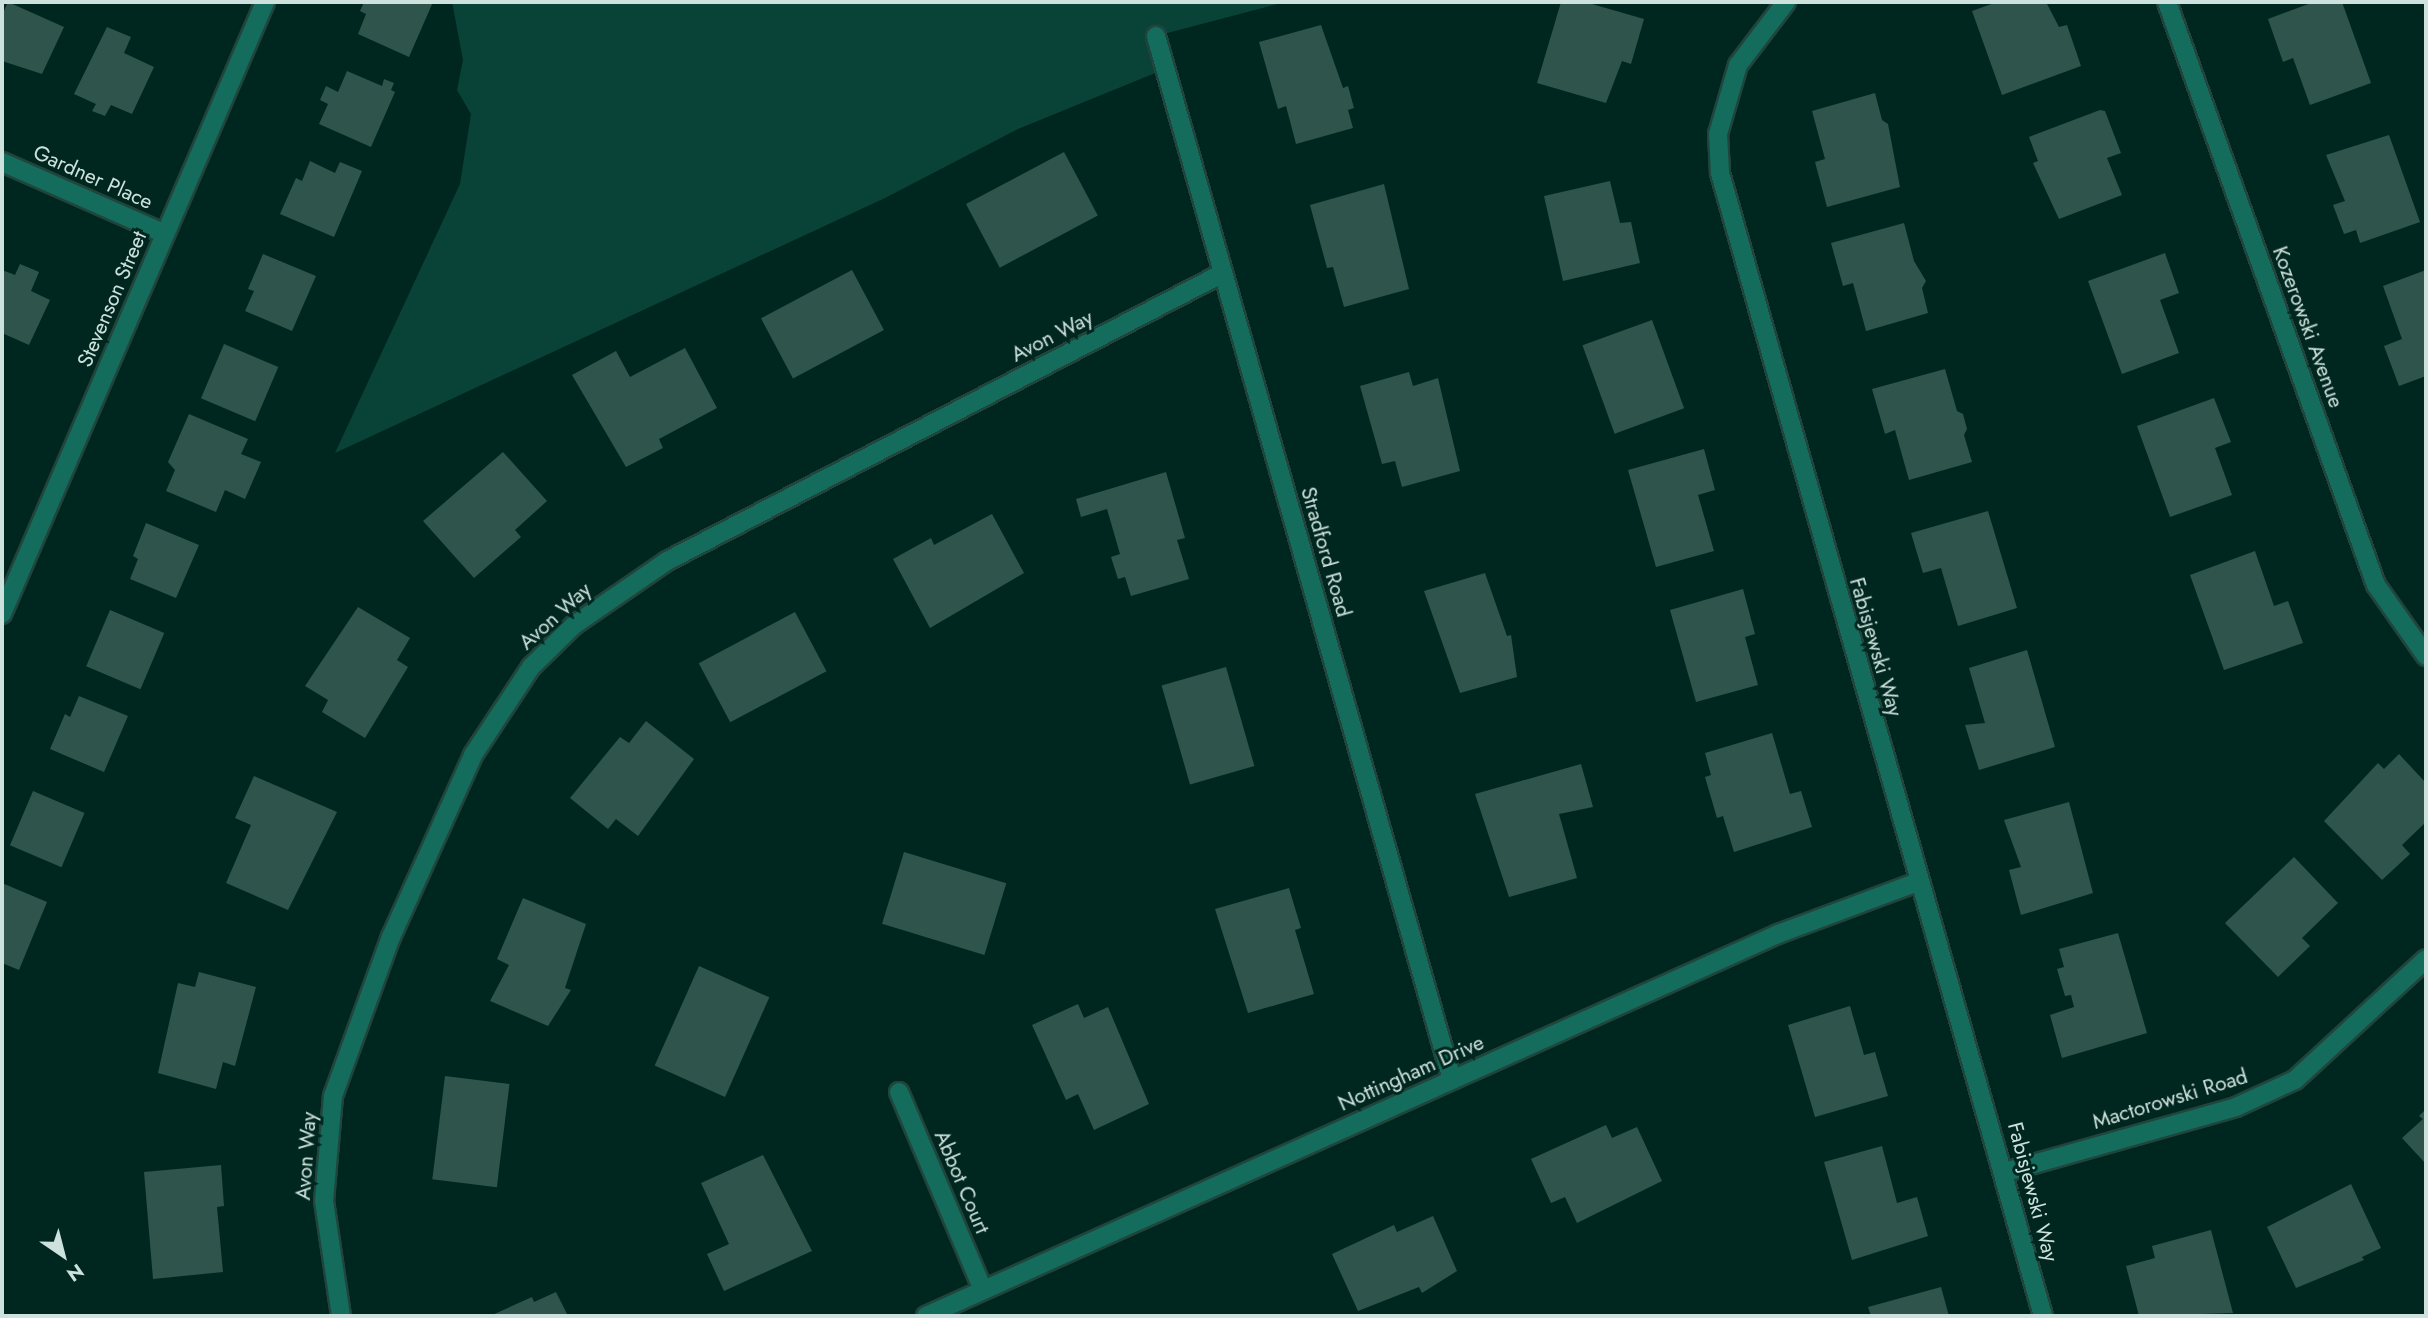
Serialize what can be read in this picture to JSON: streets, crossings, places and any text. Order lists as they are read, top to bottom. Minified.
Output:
{"streets":{"street":["Gardner Place","Stevenson Street","Kozerowski Avenue","Avon Way","Stradford Road","Fabisjewski Way","Nottingham Drive","Mactorowski Road","Abbot Court"]},"crossings":[["Gardner Place","Stevenson Street"],["Avon Way","Stradford Road"],["Stradford Road","Nottingham Drive"],["Fabisjewski Way","Nottingham Drive"],["Fabisjewski Way","Mactorowski Road"],["Nottingham Drive","Abbot Court"]],"north":"bottom right"}
